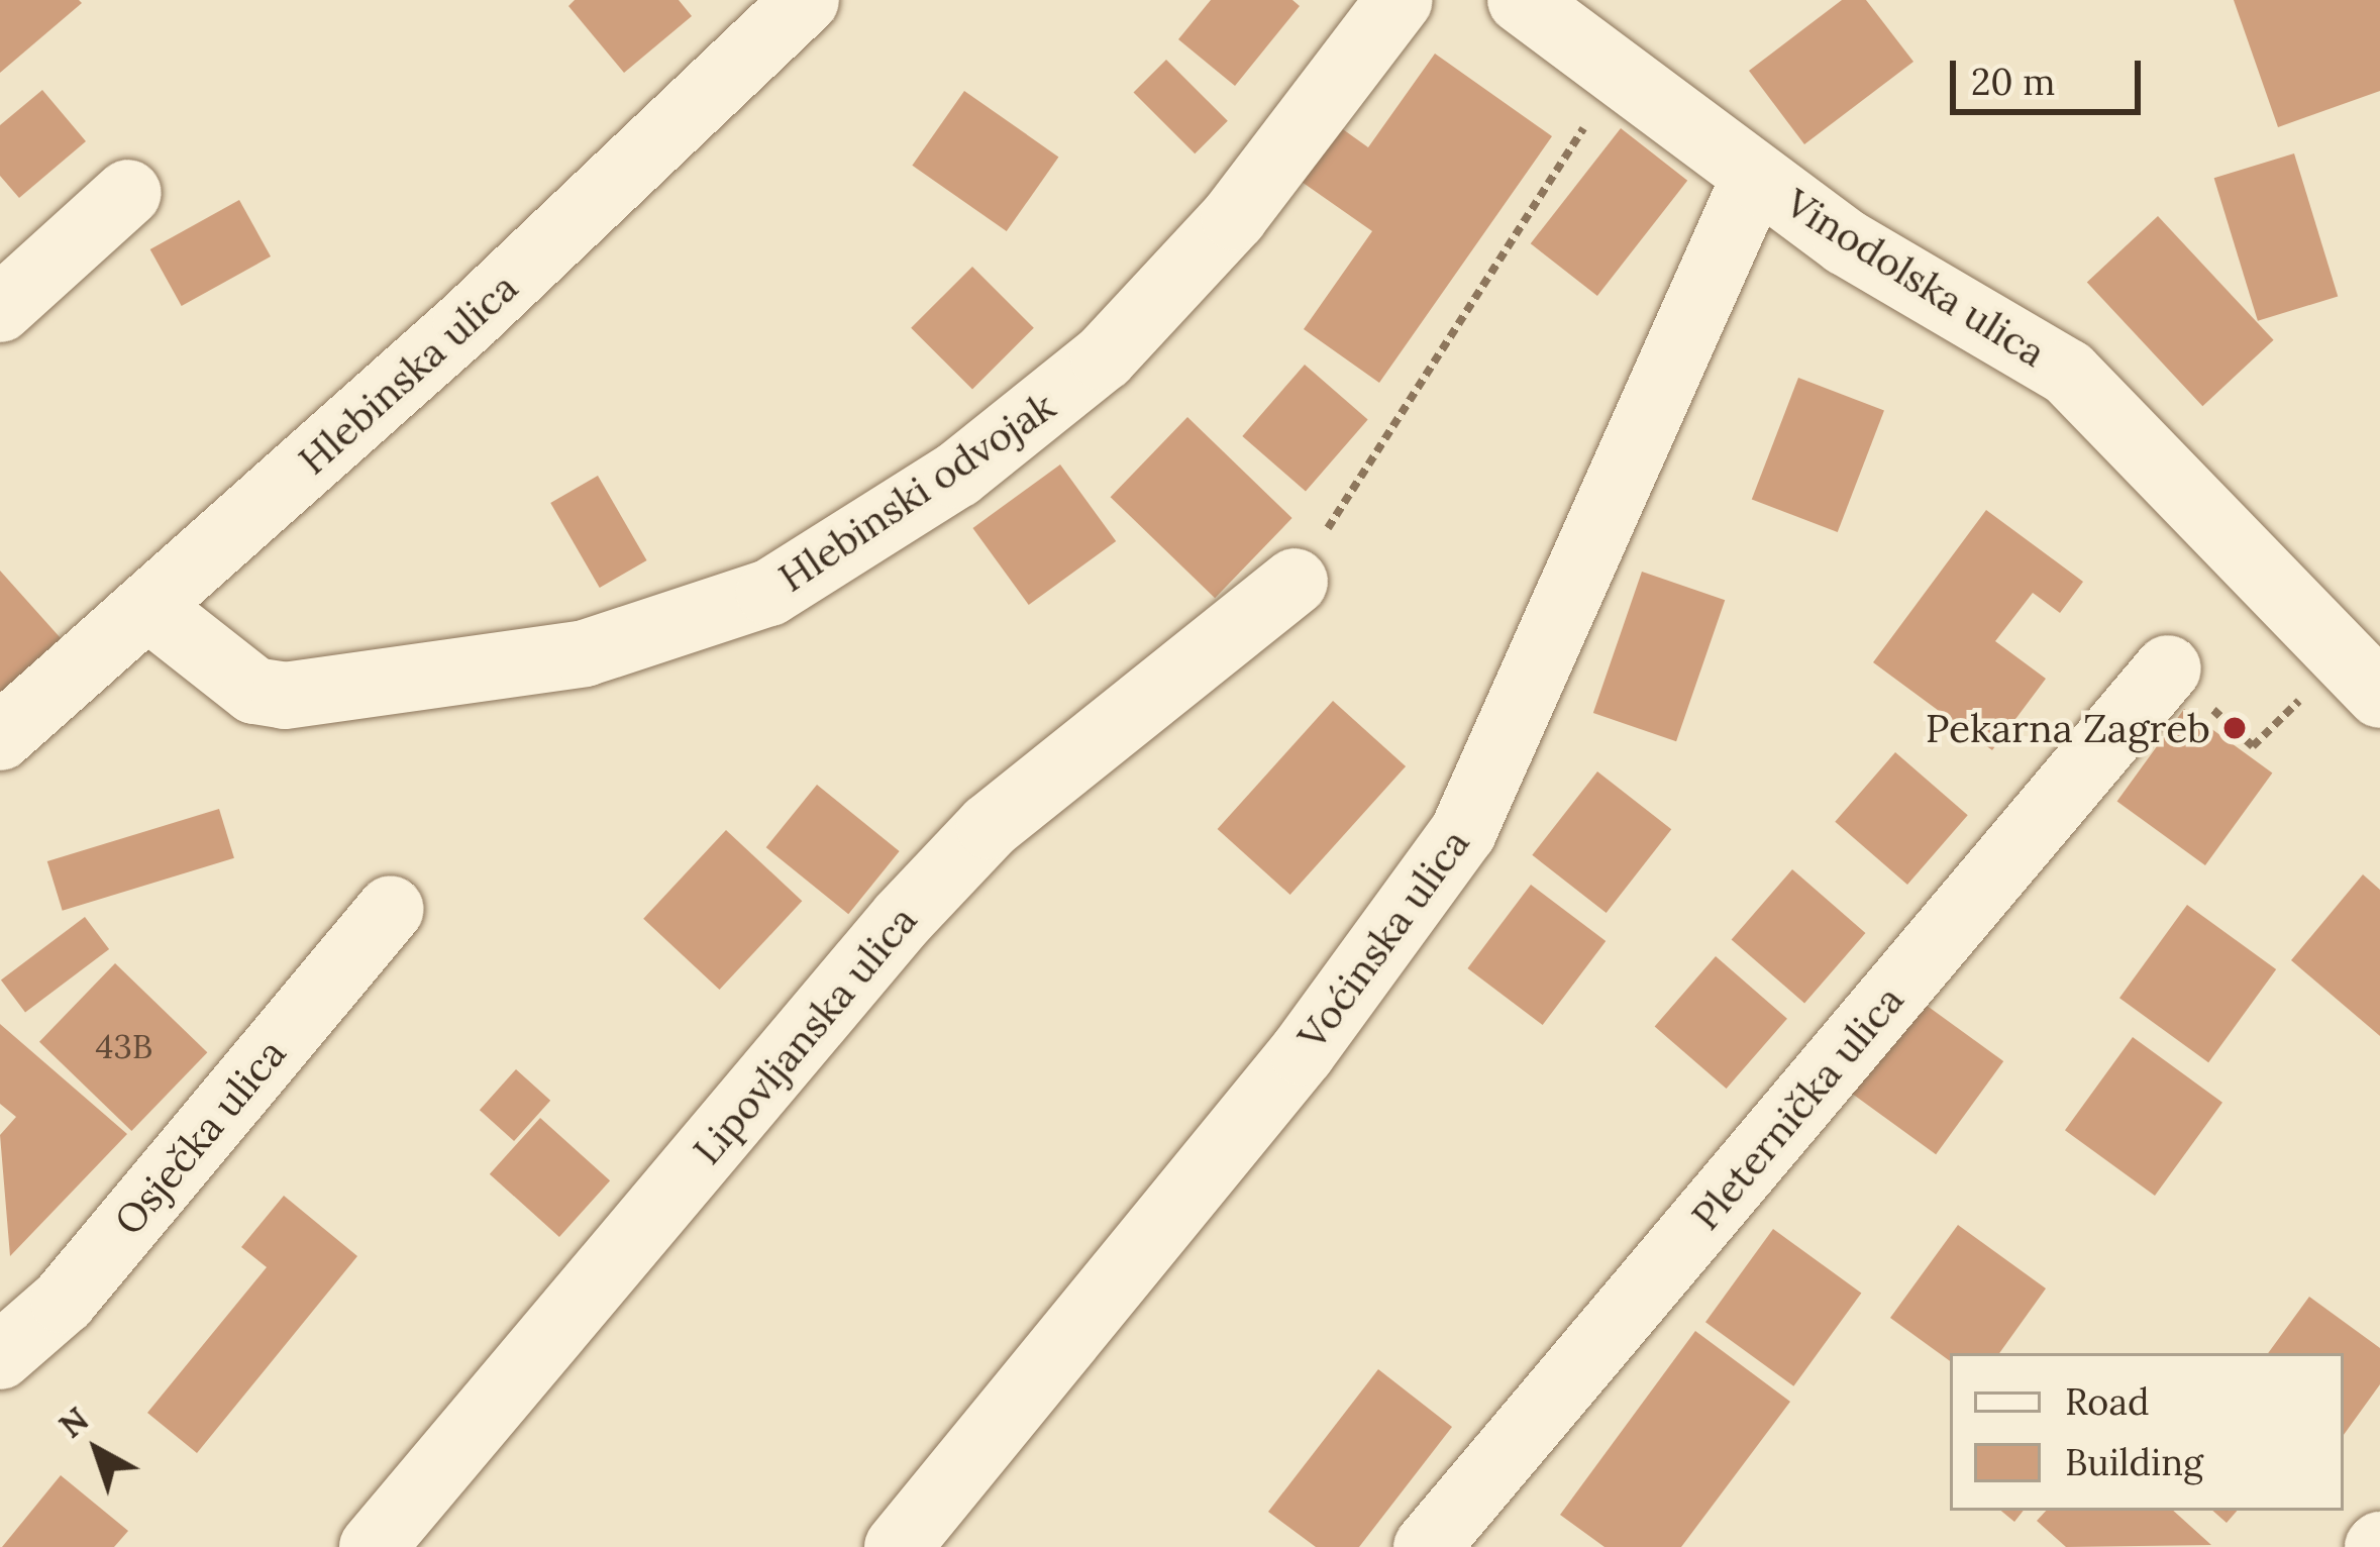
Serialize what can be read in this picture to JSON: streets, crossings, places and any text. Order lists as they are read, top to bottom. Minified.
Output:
{"streets":{"street":["Vinodolska ulica","Hlebinska ulica","Hlebinski odvojak","Voćinska ulica","Lipovljanska ulica","Pleternička ulica","Osječka ulica"]},"crossings":[["Vinodolska ulica","Voćinska ulica"],["Hlebinska ulica","Hlebinski odvojak"]],"places":["Pekarna Zagreb"],"house_numbers":["43B"],"legend":["Road","Building"],"scale_bar":"20 m","north":"top left"}
